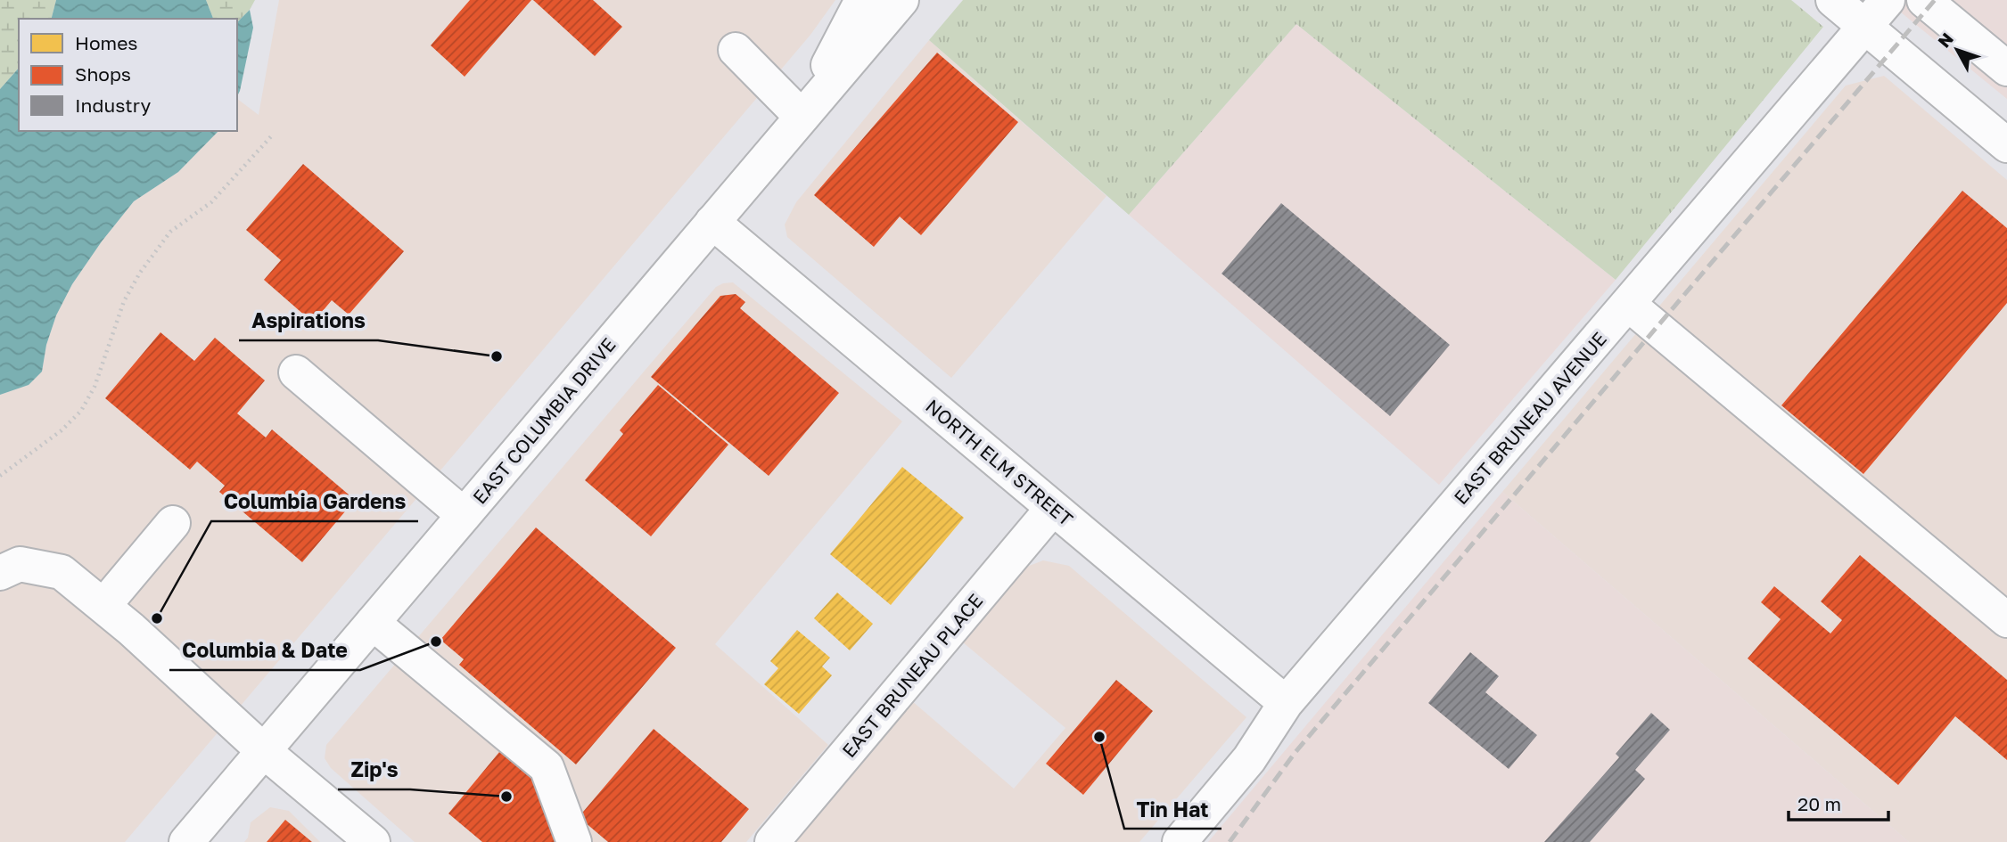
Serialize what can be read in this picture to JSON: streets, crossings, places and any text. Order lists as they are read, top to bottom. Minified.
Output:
{"streets":{"street":["EAST BRUNEAU AVENUE","EAST COLUMBIA DRIVE","NORTH ELM STREET","EAST BRUNEAU PLACE"]},"crossings":[["EAST BRUNEAU AVENUE","NORTH ELM STREET"],["EAST COLUMBIA DRIVE","NORTH ELM STREET"],["NORTH ELM STREET","EAST BRUNEAU PLACE"]],"places":["Aspirations","Columbia Gardens","Columbia & Date","Tin Hat","Zip's"],"legend":["Homes","Shops","Industry"],"scale_bar":"20 m","north":"top left"}
